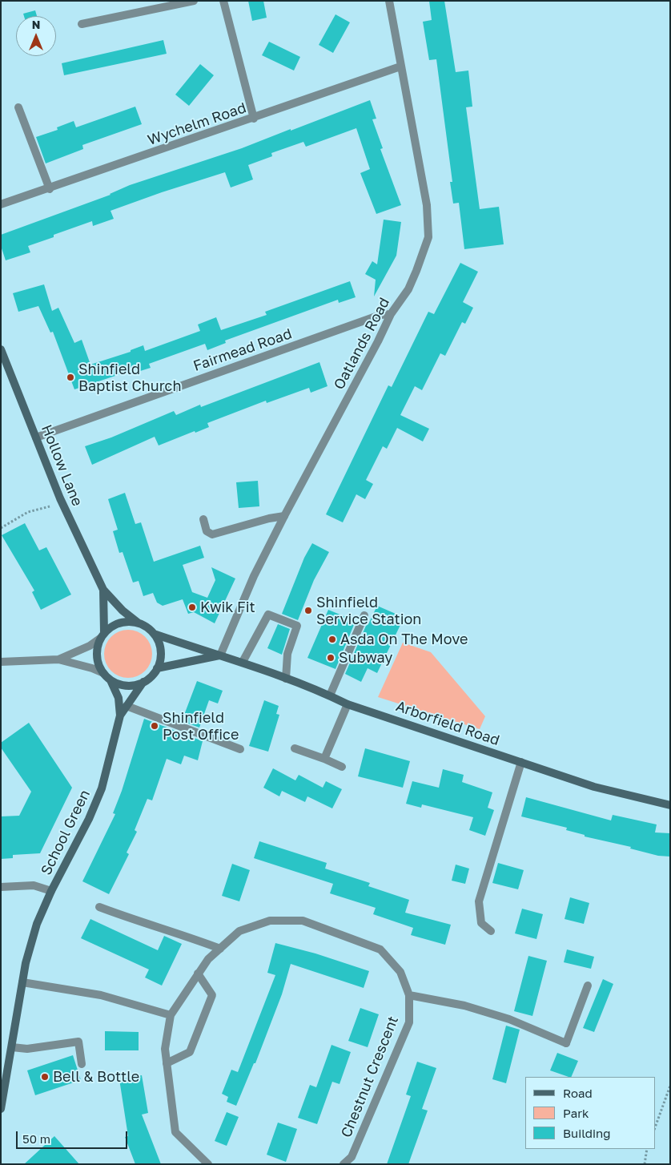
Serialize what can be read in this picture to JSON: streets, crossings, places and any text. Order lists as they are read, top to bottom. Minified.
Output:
{"streets":{"main road":["Hollow Lane","Arborfield Road","School Green"],"street":["Wychelm Road","Oatlands Road","Fairmead Road","Chestnut Crescent"]},"crossings":[["Wychelm Road","Oatlands Road"],["Oatlands Road","Fairmead Road"],["Oatlands Road","Arborfield Road"],["Fairmead Road","Hollow Lane"],["Hollow Lane","Arborfield Road"],["Hollow Lane","School Green"],["Arborfield Road","School Green"]],"places":["Shinfield Baptist Church","Kwik Fit","Shinfield Service Station","Asda On The Move","Subway","Shinfield Post Office","Bell & Bottle"],"legend":["Road","Park","Building"],"scale_bar":"50 m","north":"top"}
